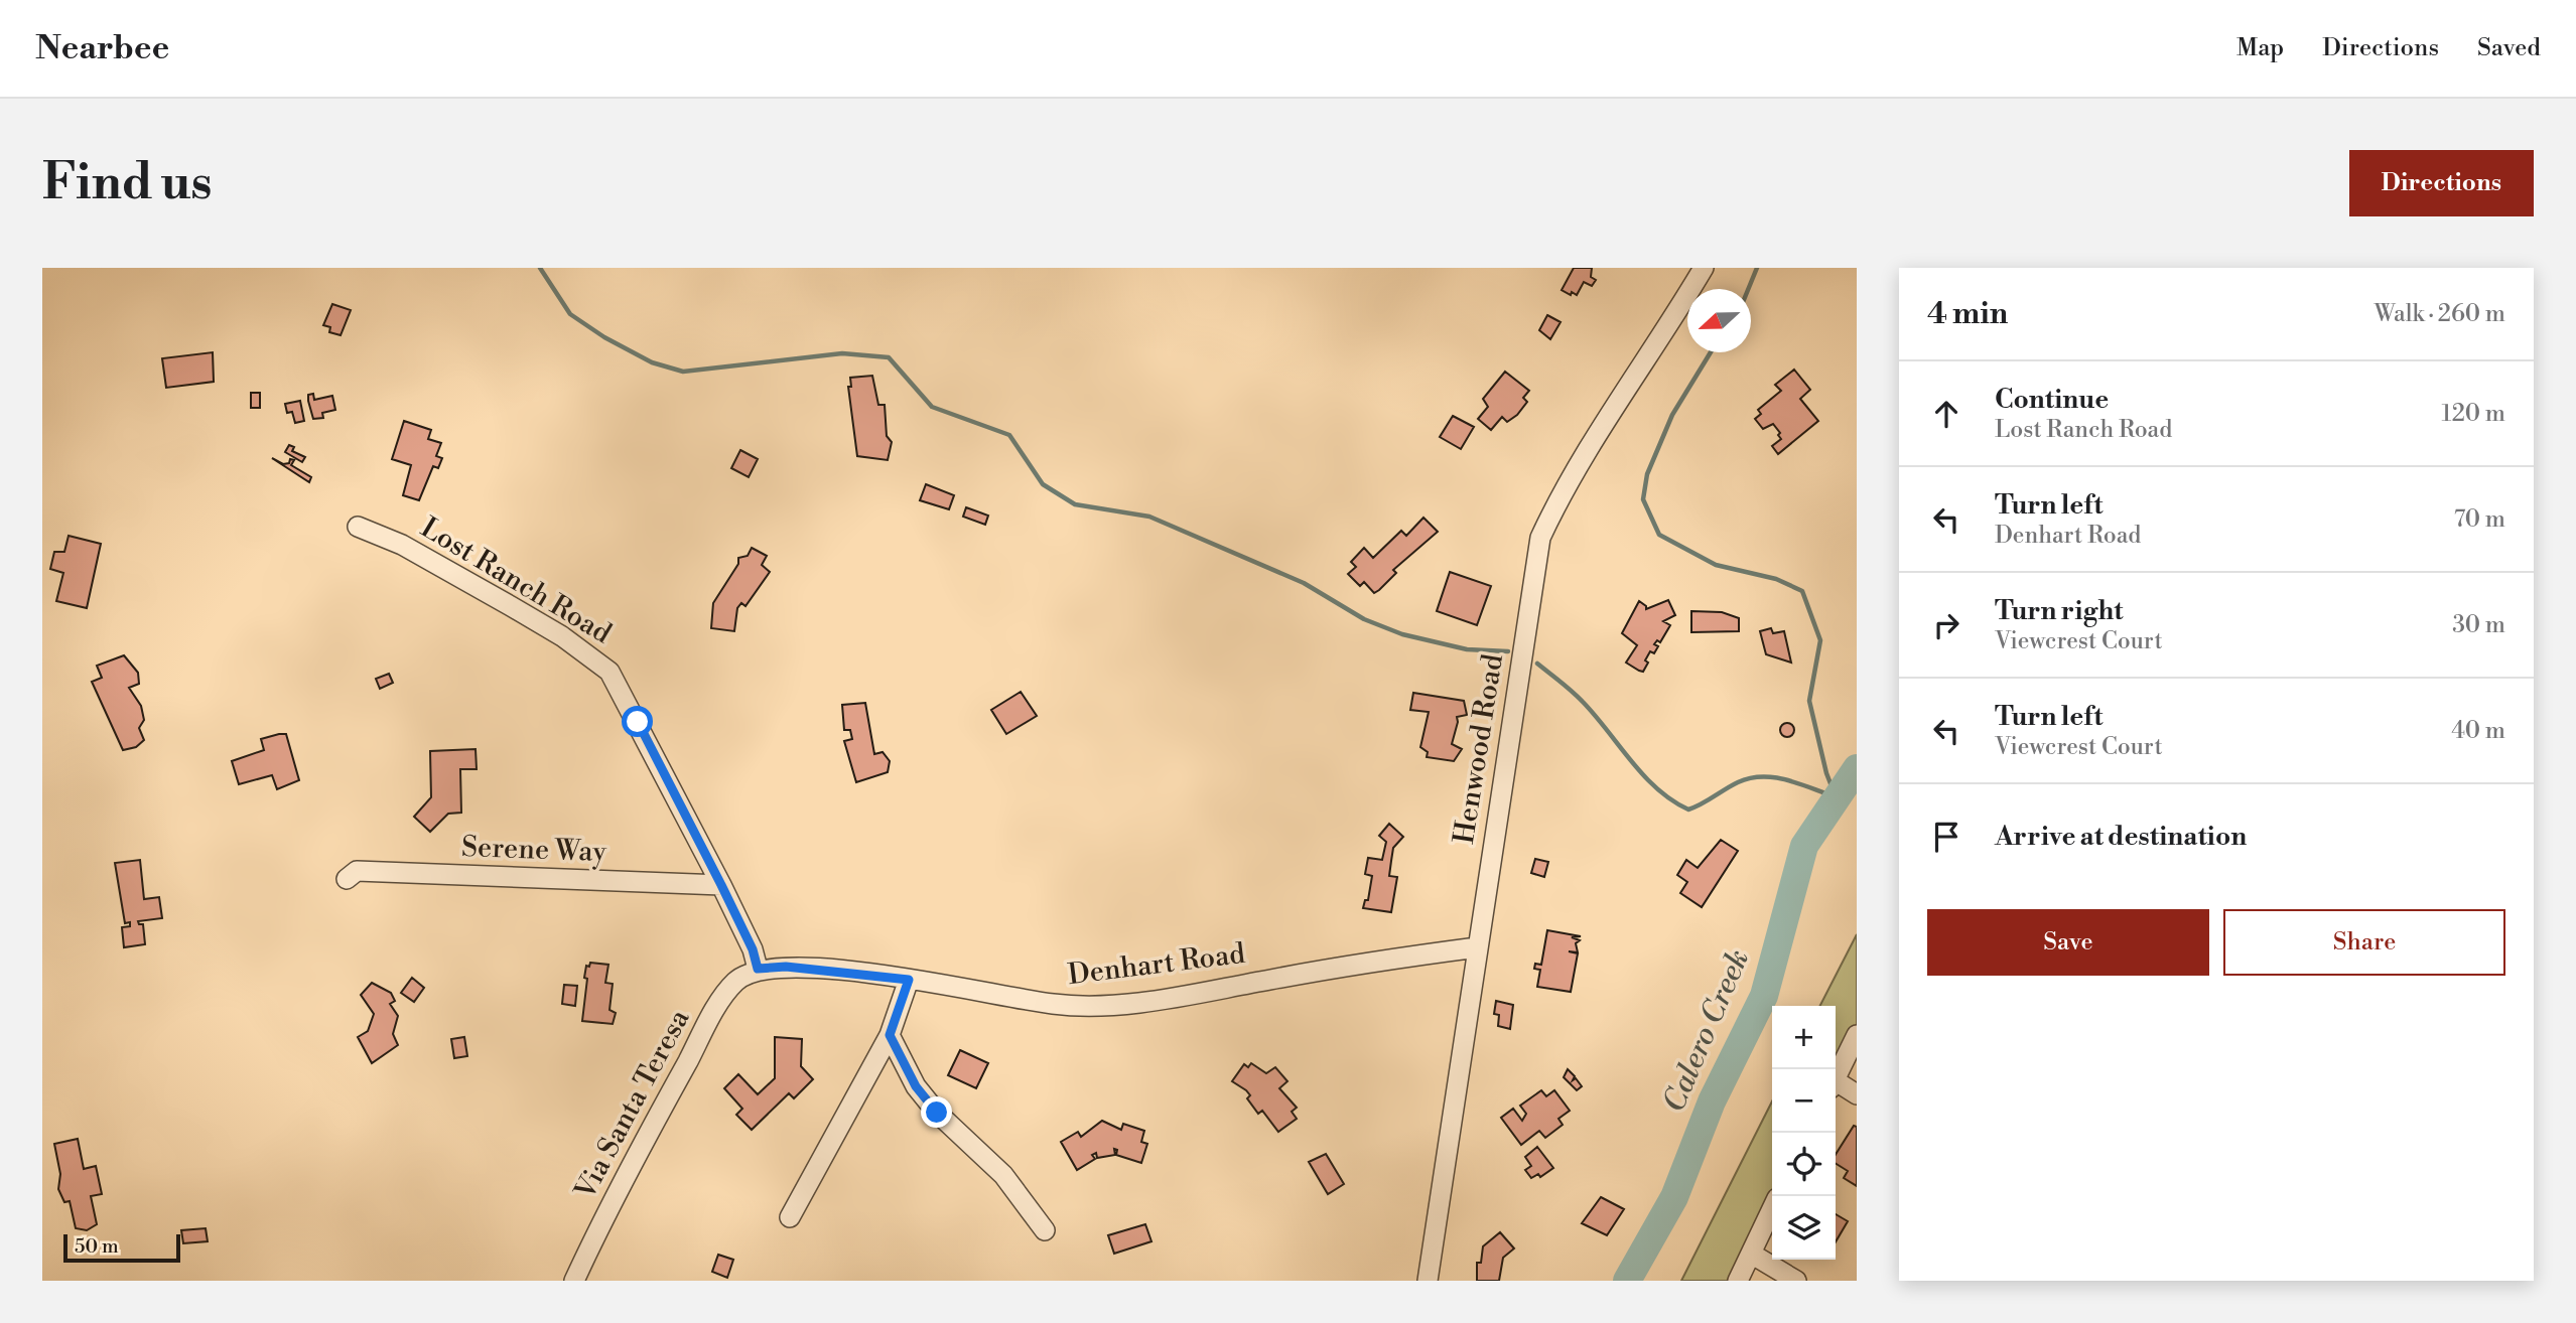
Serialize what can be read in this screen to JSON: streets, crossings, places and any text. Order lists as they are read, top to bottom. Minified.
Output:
{"streets":{"street":["Lost Ranch Road","Henwood Road","Serene Way","Denhart Road","Via Santa Teresa"]},"crossings":[["Lost Ranch Road","Serene Way"],["Lost Ranch Road","Denhart Road"],["Lost Ranch Road","Via Santa Teresa"],["Henwood Road","Denhart Road"],["Denhart Road","Via Santa Teresa"]],"water":["Calero Creek"],"scale_bar":"50 m","north":"left","page":{"header":"Nearbee","nav":["Map","Directions","Saved"],"buttons":["Directions",["Save","Share"]],"title":"Find us","heading":["4 min","Walk · 260 m"],"list":[["Continue","Lost Ranch Road","120 m"],["Turn left","Denhart Road","70 m"],["Turn right","Viewcrest Court","30 m"],["Turn left","Viewcrest Court","40 m"],"Arrive at destination"],"map_buttons":["+","−"],"scale":"50 m"}}
